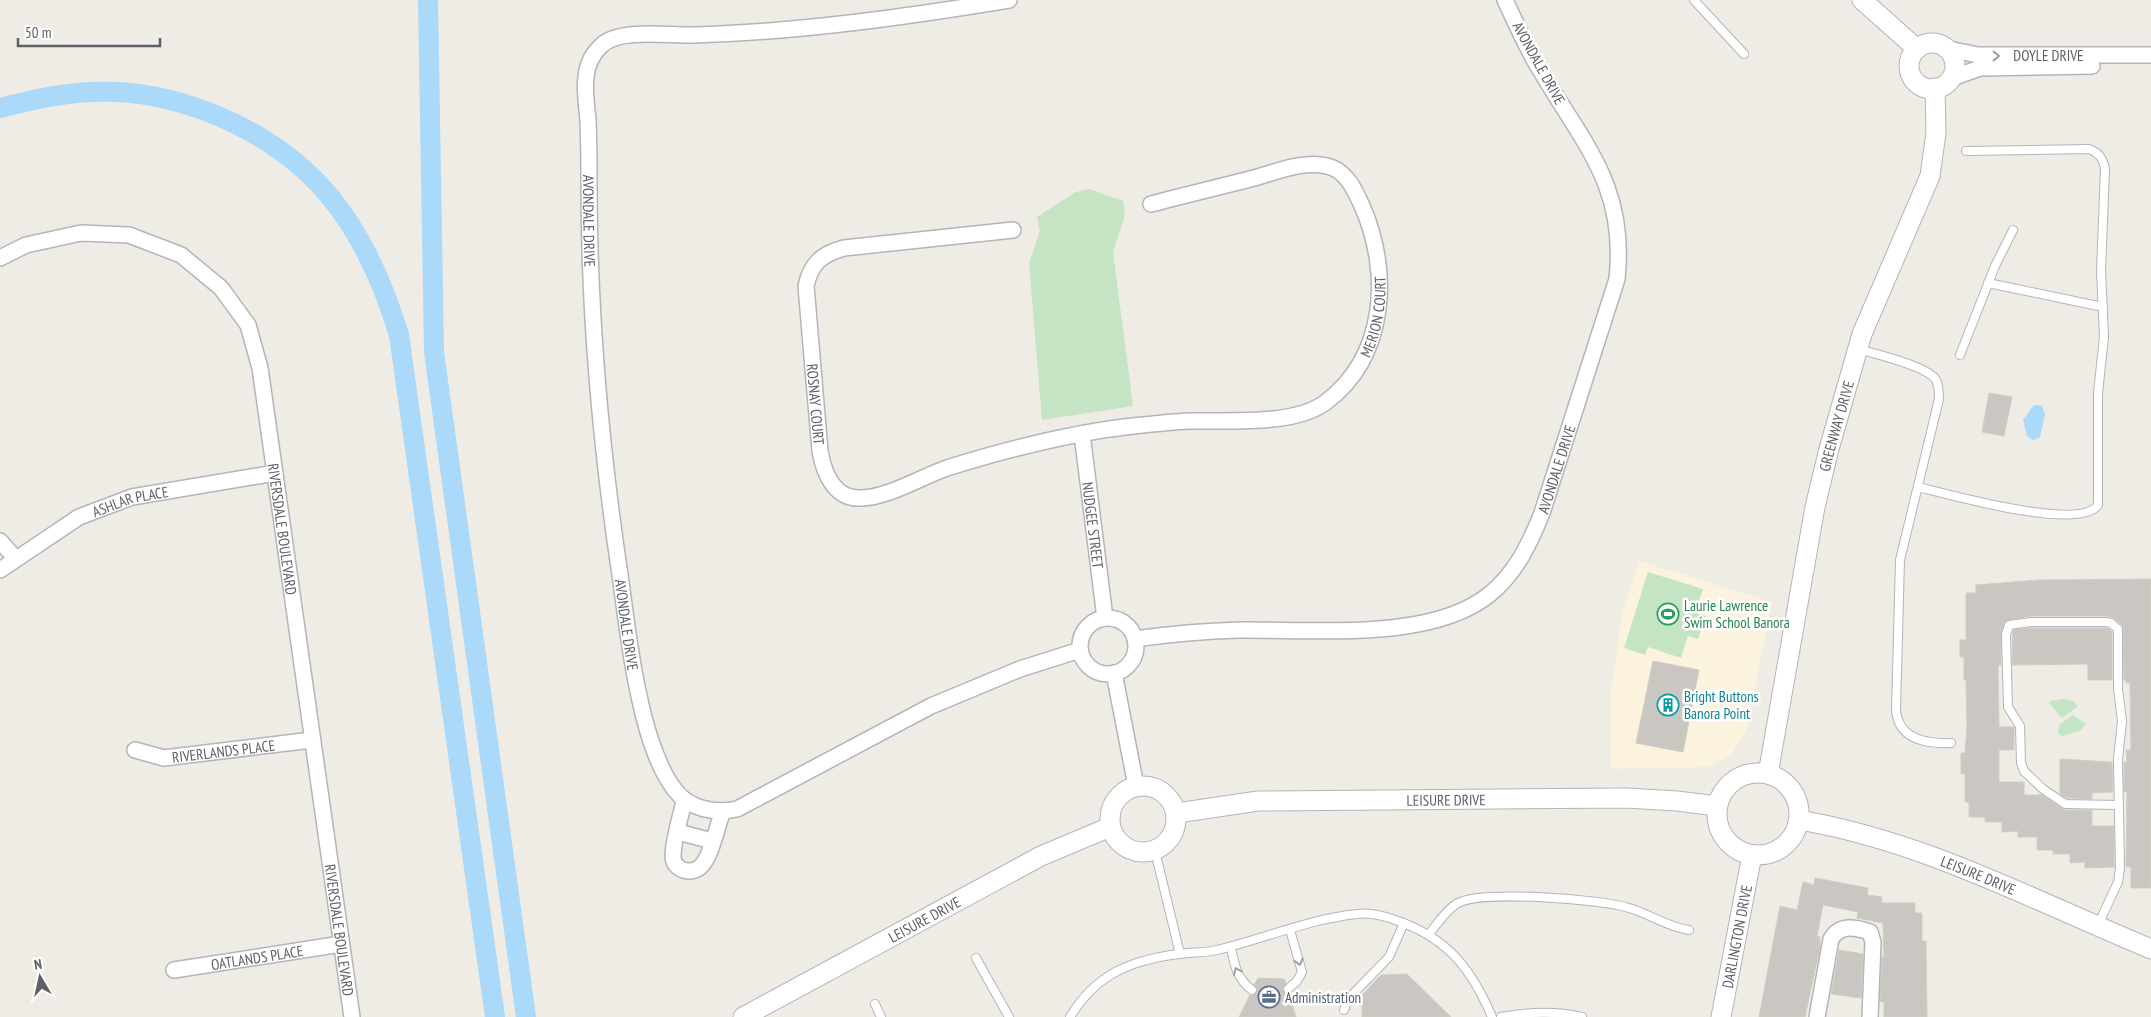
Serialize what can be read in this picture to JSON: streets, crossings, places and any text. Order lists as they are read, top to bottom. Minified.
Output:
{"streets":{"street":["DOYLE DRIVE","AVONDALE DRIVE","MERION COURT","ROSNAY COURT","GREENWAY DRIVE","ASHLAR PLACE","NUDGEE STREET","RIVERSDALE BOULEVARD","RIVERLANDS PLACE","LEISURE DRIVE","DARLINGTON DRIVE","OATLANDS PLACE"]},"crossings":[["DOYLE DRIVE","GREENWAY DRIVE"],["AVONDALE DRIVE","NUDGEE STREET"],["MERION COURT","ROSNAY COURT"],["MERION COURT","NUDGEE STREET"],["ROSNAY COURT","NUDGEE STREET"],["GREENWAY DRIVE","LEISURE DRIVE"],["GREENWAY DRIVE","DARLINGTON DRIVE"],["ASHLAR PLACE","RIVERSDALE BOULEVARD"],["RIVERSDALE BOULEVARD","RIVERLANDS PLACE"],["RIVERSDALE BOULEVARD","OATLANDS PLACE"],["LEISURE DRIVE","DARLINGTON DRIVE"]],"places":{"sports":["Laurie Lawrence Swim School Banora"],"building":["Bright Buttons Banora Point"],"office":["Administration"]},"scale_bar":"50 m","north":"top"}
